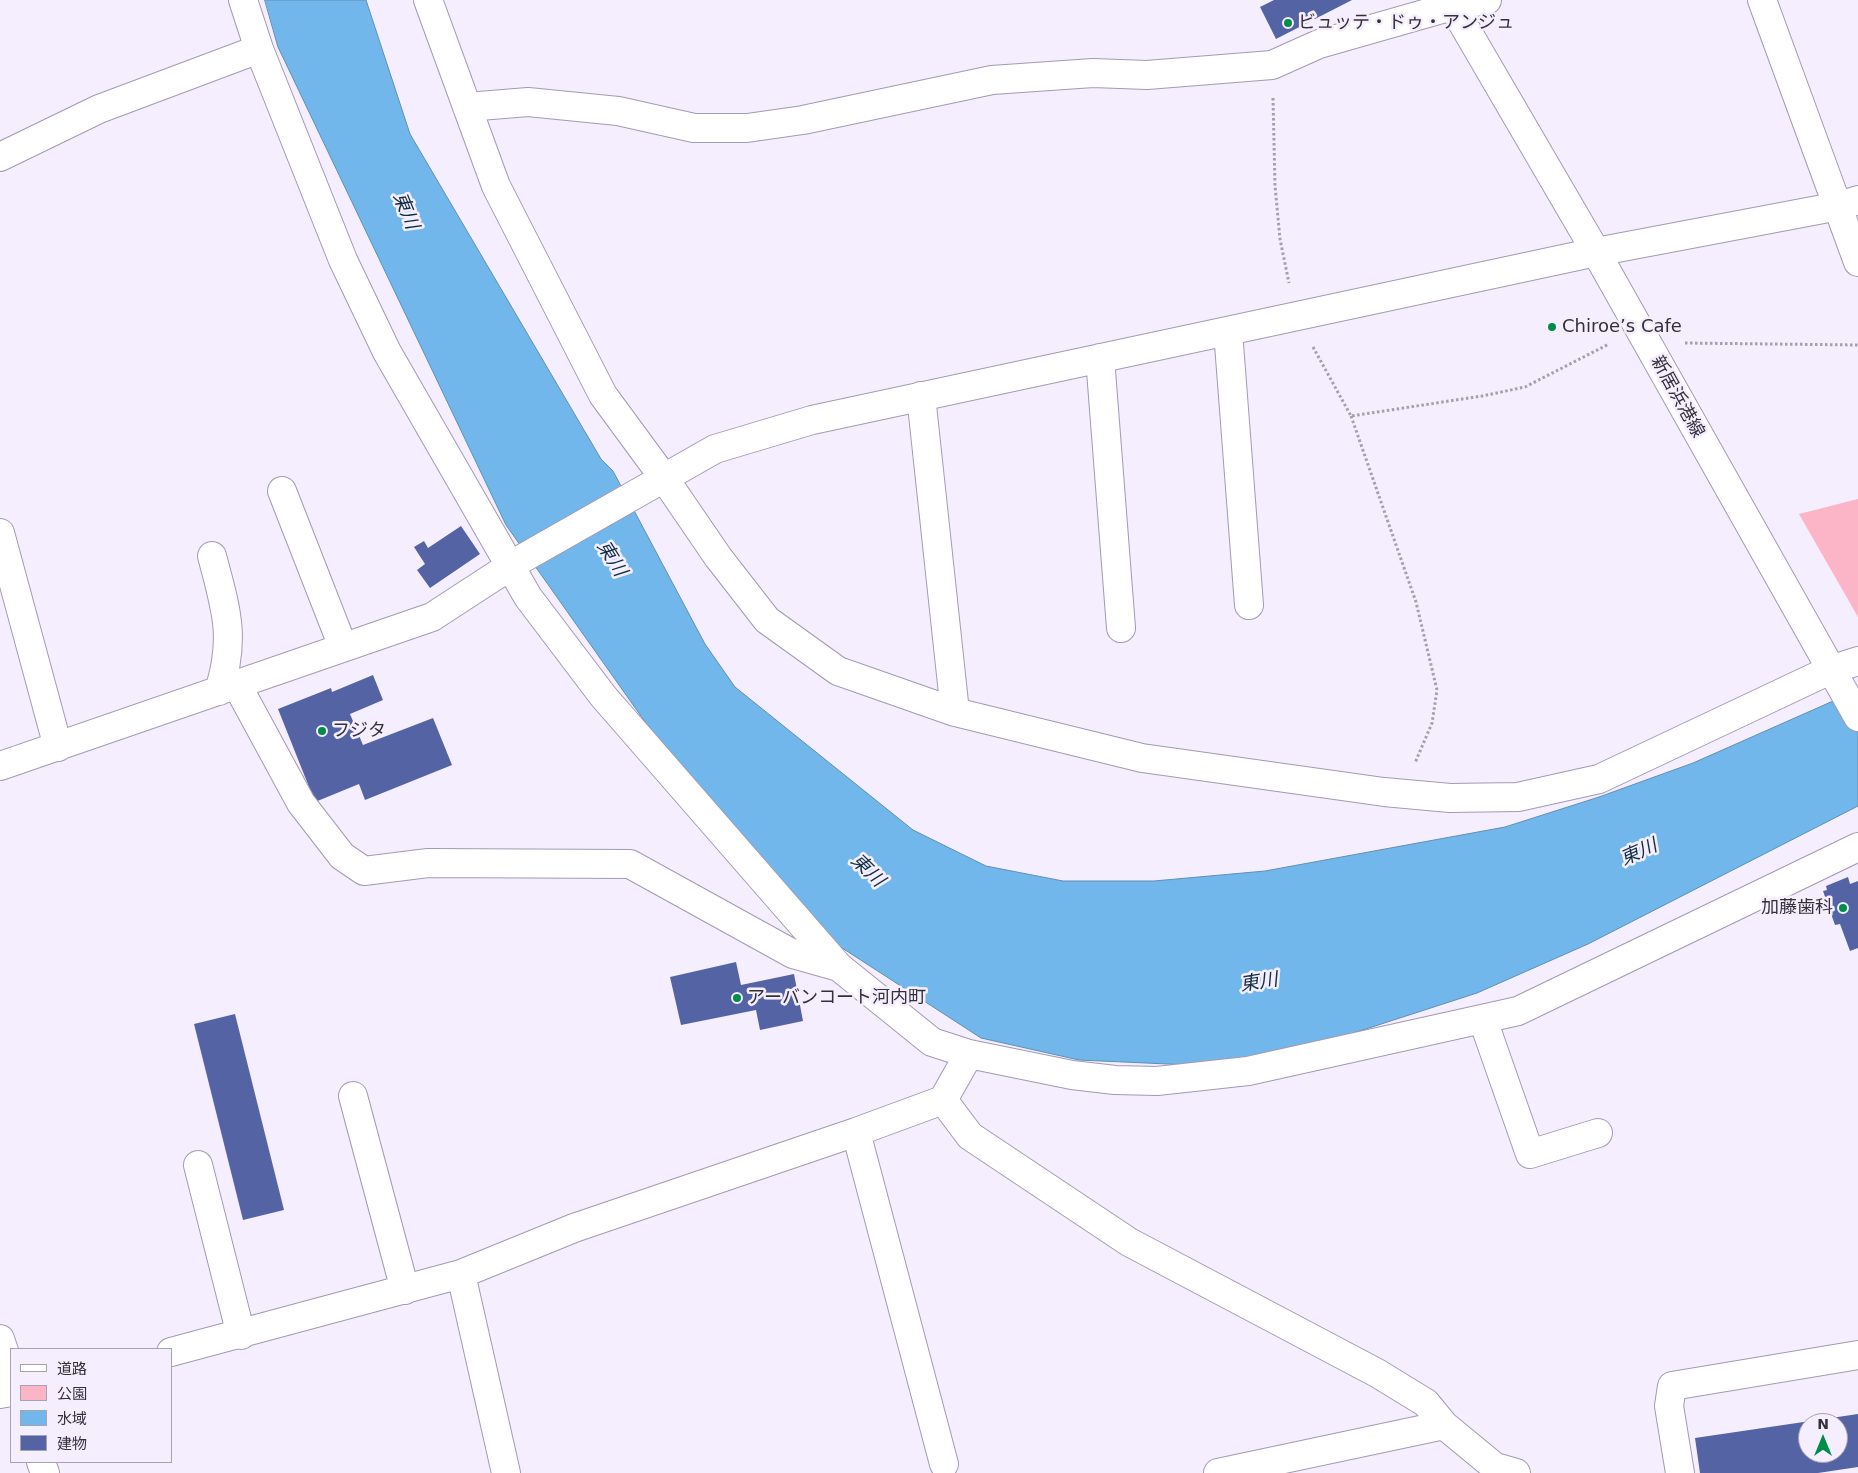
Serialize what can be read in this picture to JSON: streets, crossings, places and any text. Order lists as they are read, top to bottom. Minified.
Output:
{"streets":{"street":["新居浜港線"]},"water":["東川"],"places":["ビュッテ・ドゥ・アンジュ","Chiroe’s Cafe","フジタ","加藤歯科","アーバンコート河内町"],"legend":["道路","公園","水域","建物"],"north":"top"}
